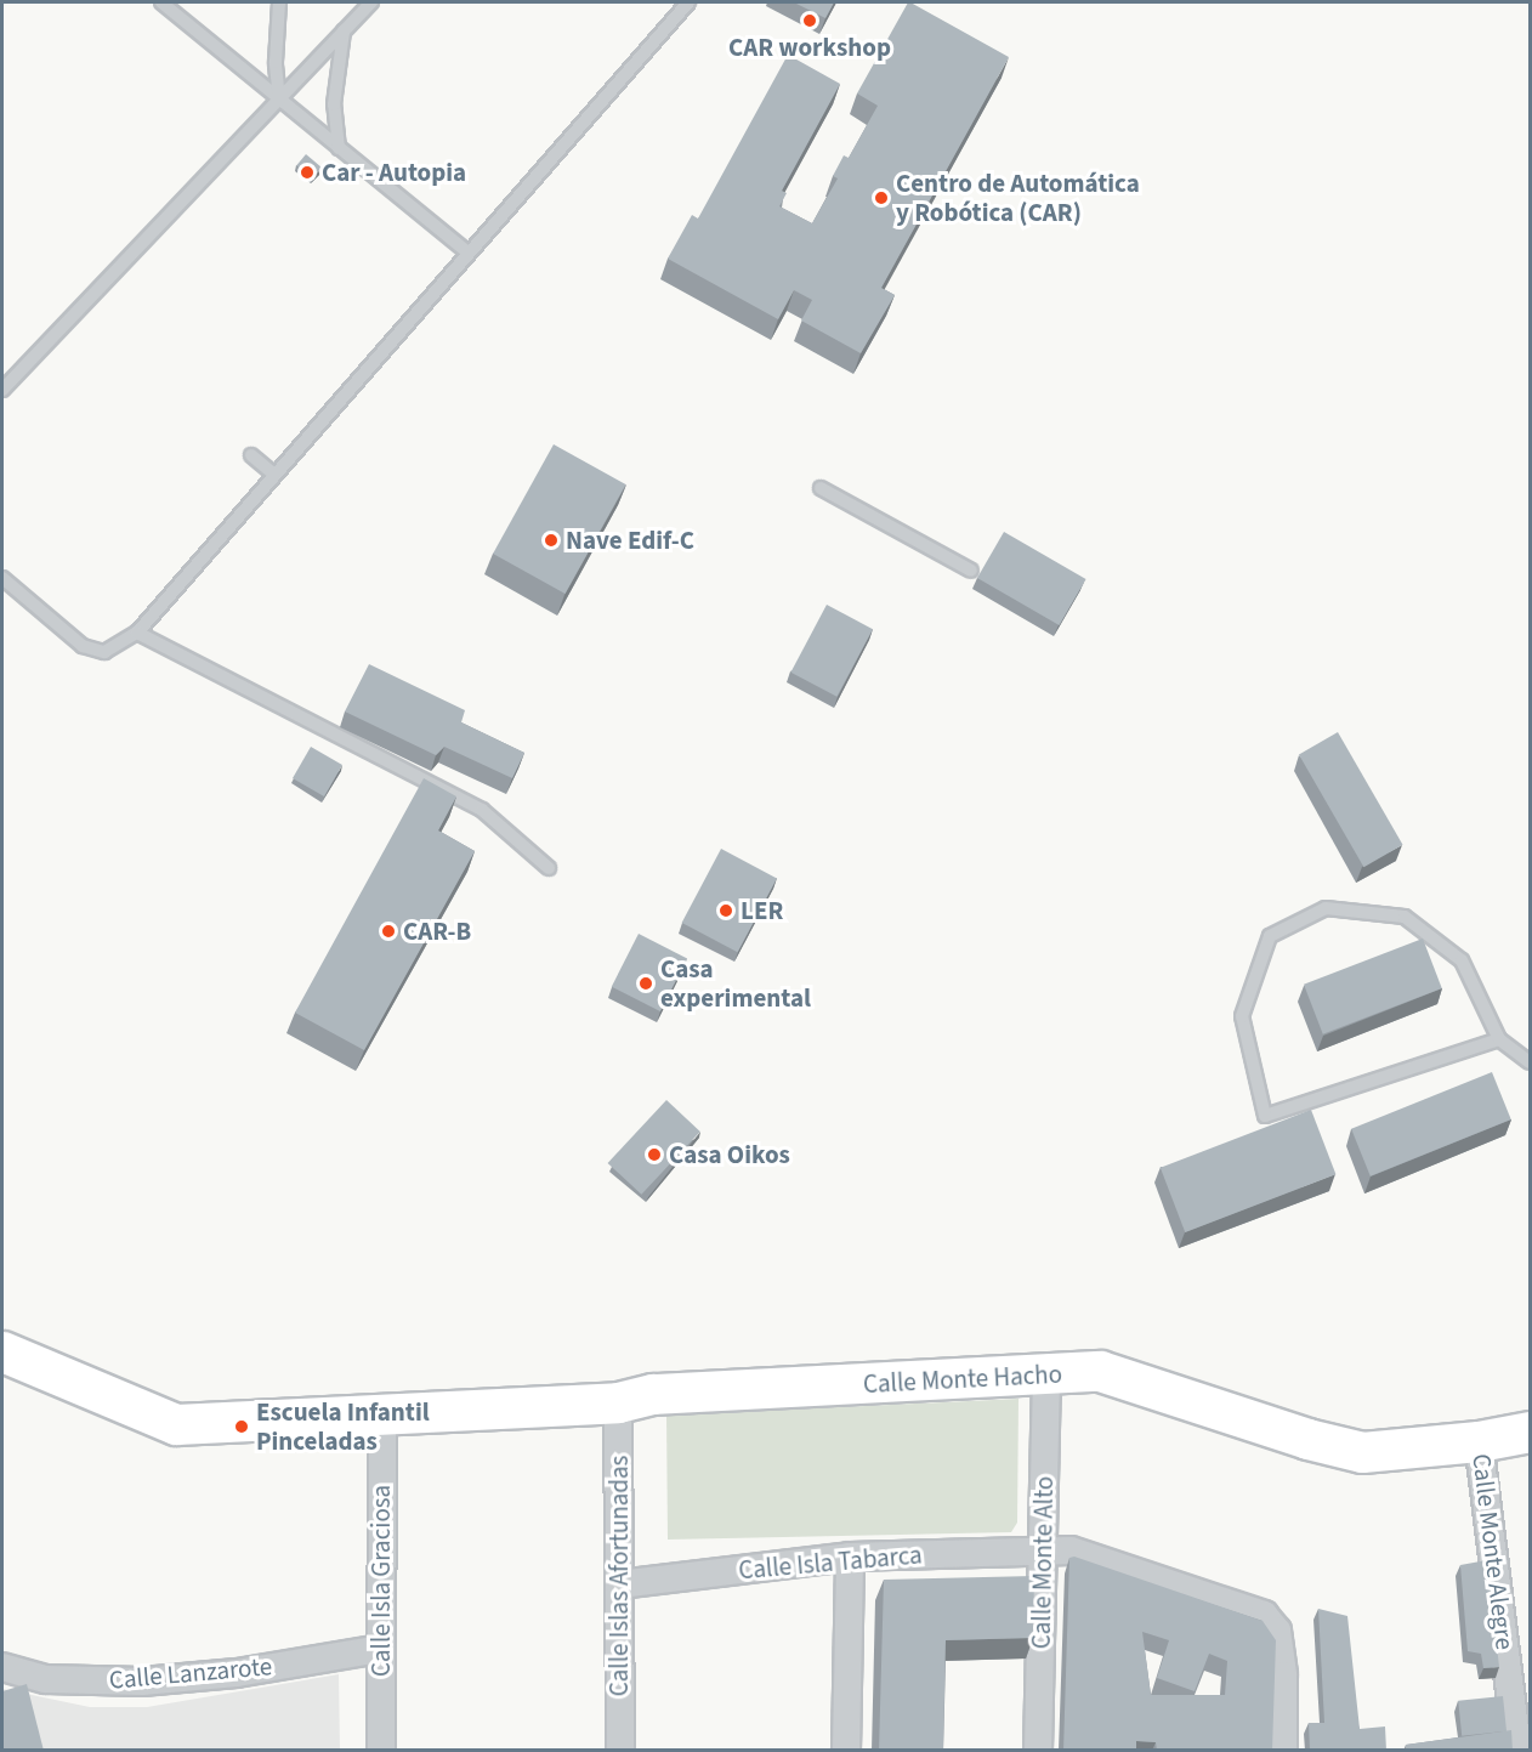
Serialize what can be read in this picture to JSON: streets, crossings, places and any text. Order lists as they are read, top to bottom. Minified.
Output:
{"streets":{"main road":["Calle Monte Hacho"],"street":["Calle Monte Alegre","Calle Isla Tabarca","Calle Monte Alto","Calle Islas Afortunadas","Calle Isla Graciosa","Calle Lanzarote"]},"crossings":[["Calle Monte Hacho","Calle Monte Alegre"],["Calle Monte Hacho","Calle Monte Alto"],["Calle Monte Hacho","Calle Islas Afortunadas"],["Calle Monte Hacho","Calle Isla Graciosa"],["Calle Isla Tabarca","Calle Monte Alto"],["Calle Isla Tabarca","Calle Islas Afortunadas"],["Calle Isla Graciosa","Calle Lanzarote"]],"places":["CAR workshop","Car - Autopia","Centro de Automática y Robótica (CAR)","Nave Edif-C","LER","CAR-B","Casa experimental","Casa Oikos","Escuela Infantil Pinceladas"]}
